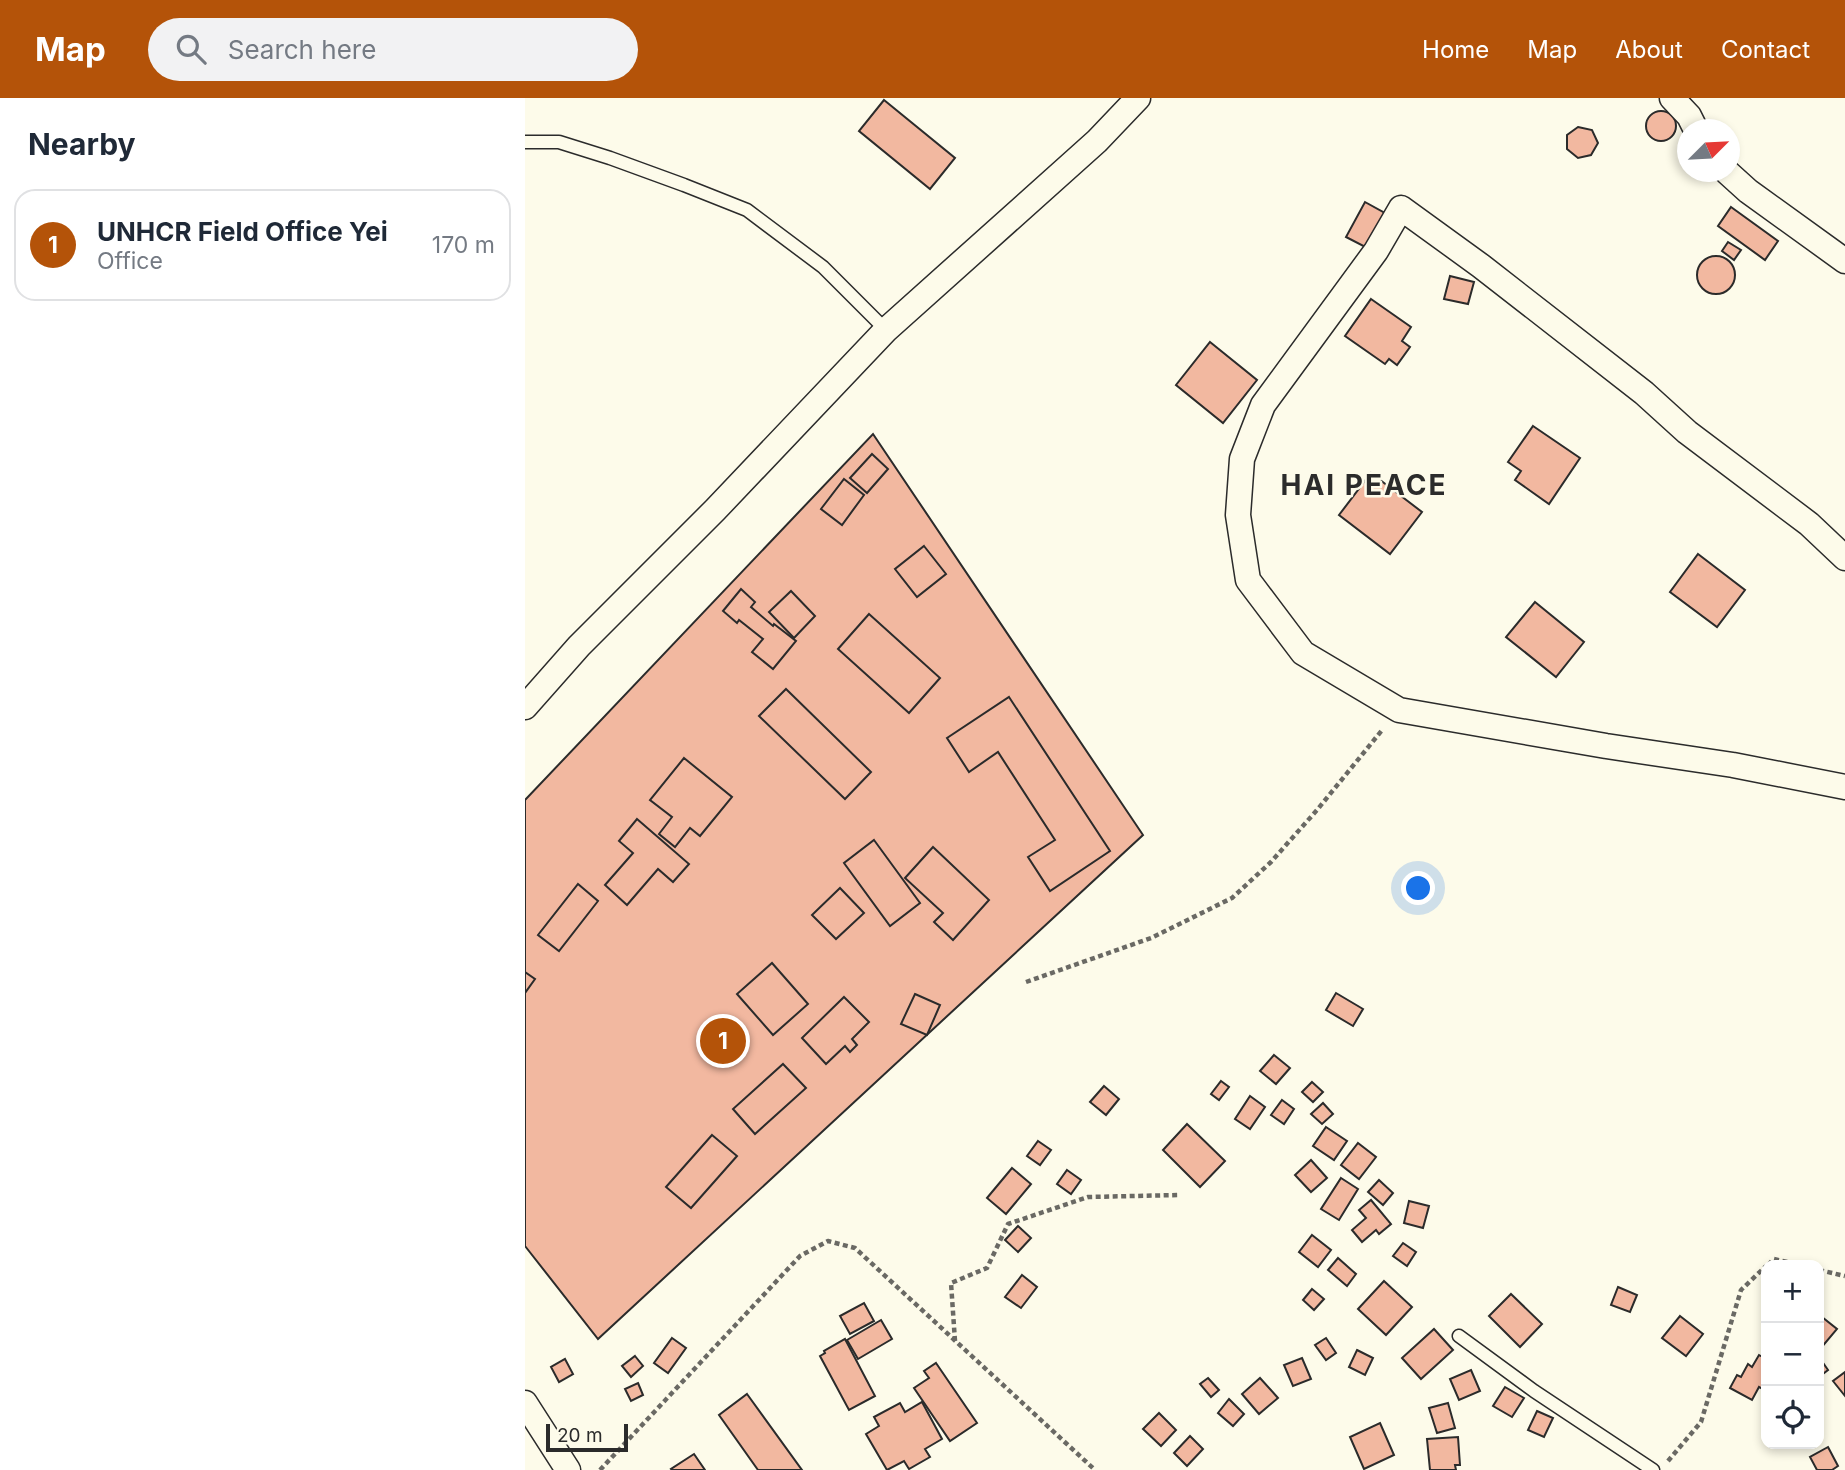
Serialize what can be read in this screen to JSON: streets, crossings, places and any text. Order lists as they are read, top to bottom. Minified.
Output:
{"districts":["HAI PEACE"],"scale_bar":"20 m","north":"top right","page":{"header":"Map","search":"Search here","nav":["Home","Map","About","Contact"],"heading":"Nearby","list":[{"mark":"1","name":"UNHCR Field Office Yei","note":"Office","value":"170 m"}],"pins":"1","map_buttons":["+","−"],"scale":"20 m"}}
